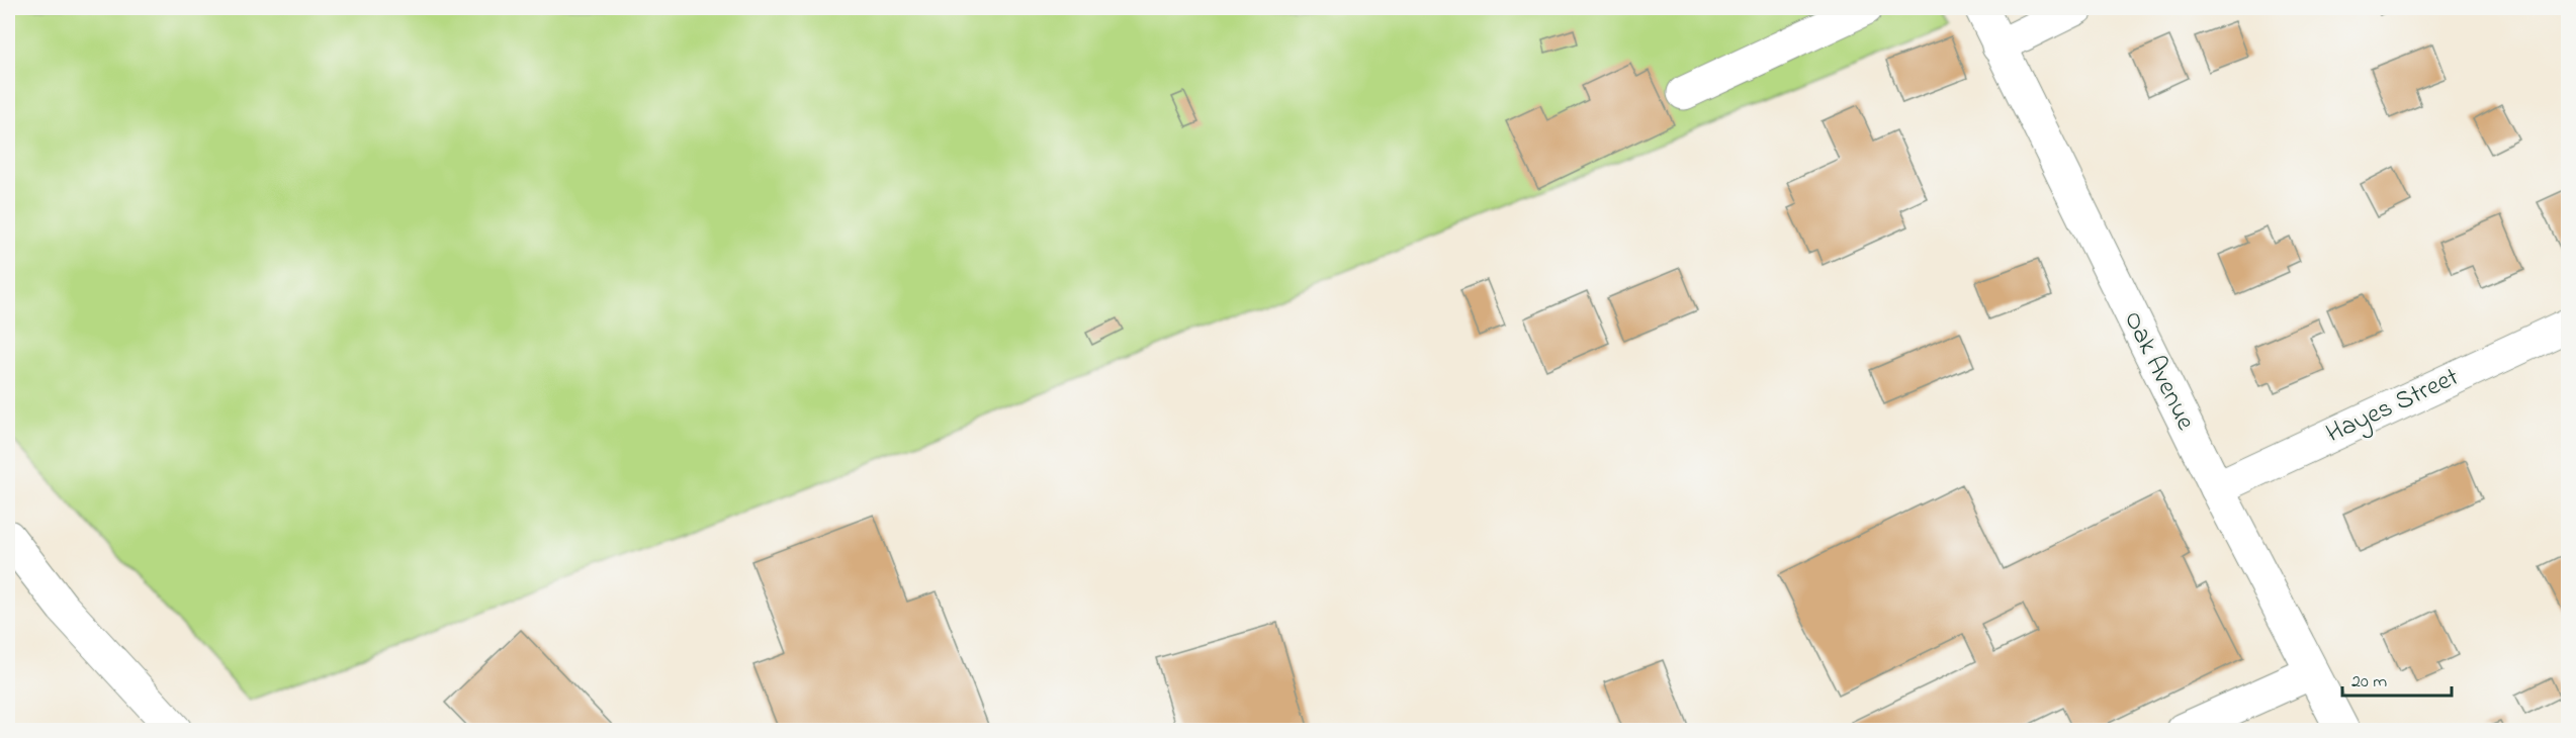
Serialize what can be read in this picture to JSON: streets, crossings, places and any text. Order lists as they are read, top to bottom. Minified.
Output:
{"streets":{"main road":["Oak Avenue","Hayes Street"]},"crossings":[["Oak Avenue","Hayes Street"]],"scale_bar":"20 m"}
